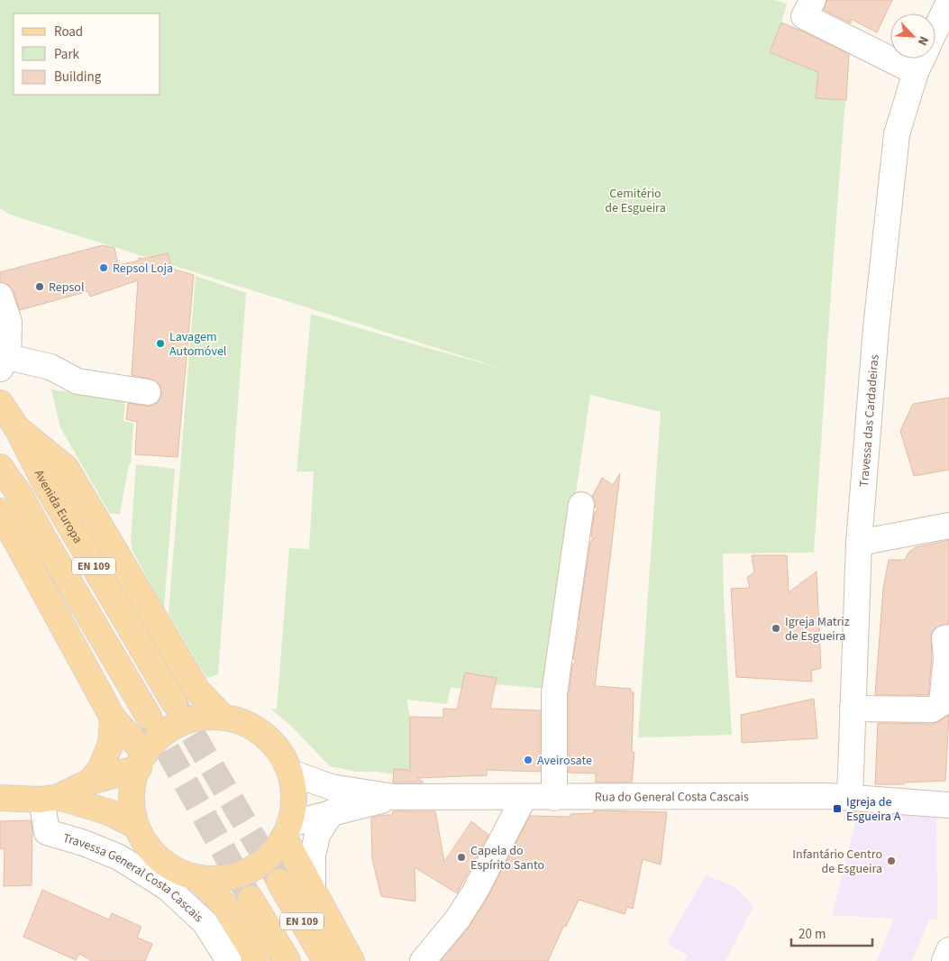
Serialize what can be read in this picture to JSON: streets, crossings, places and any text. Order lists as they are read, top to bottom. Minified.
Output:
{"streets":{"main road":["Avenida Europa","EN 109"],"street":["Travessa das Cardadeiras","Rua do General Costa Cascais","Travessa General Costa Cascais"]},"crossings":[["Travessa das Cardadeiras","Rua do General Costa Cascais"]],"parks":["Cemitério de Esgueira"],"places":{"other":["Repsol Loja","Repsol","Lavagem Automóvel","Igreja Matriz de Esgueira","Aveirosate","Capela do Espírito Santo","Infantário Centro de Esgueira"],"transit":["Igreja de Esgueira A"]},"legend":["Road","Park","Building"],"scale_bar":"20 m","north":"bottom right"}
